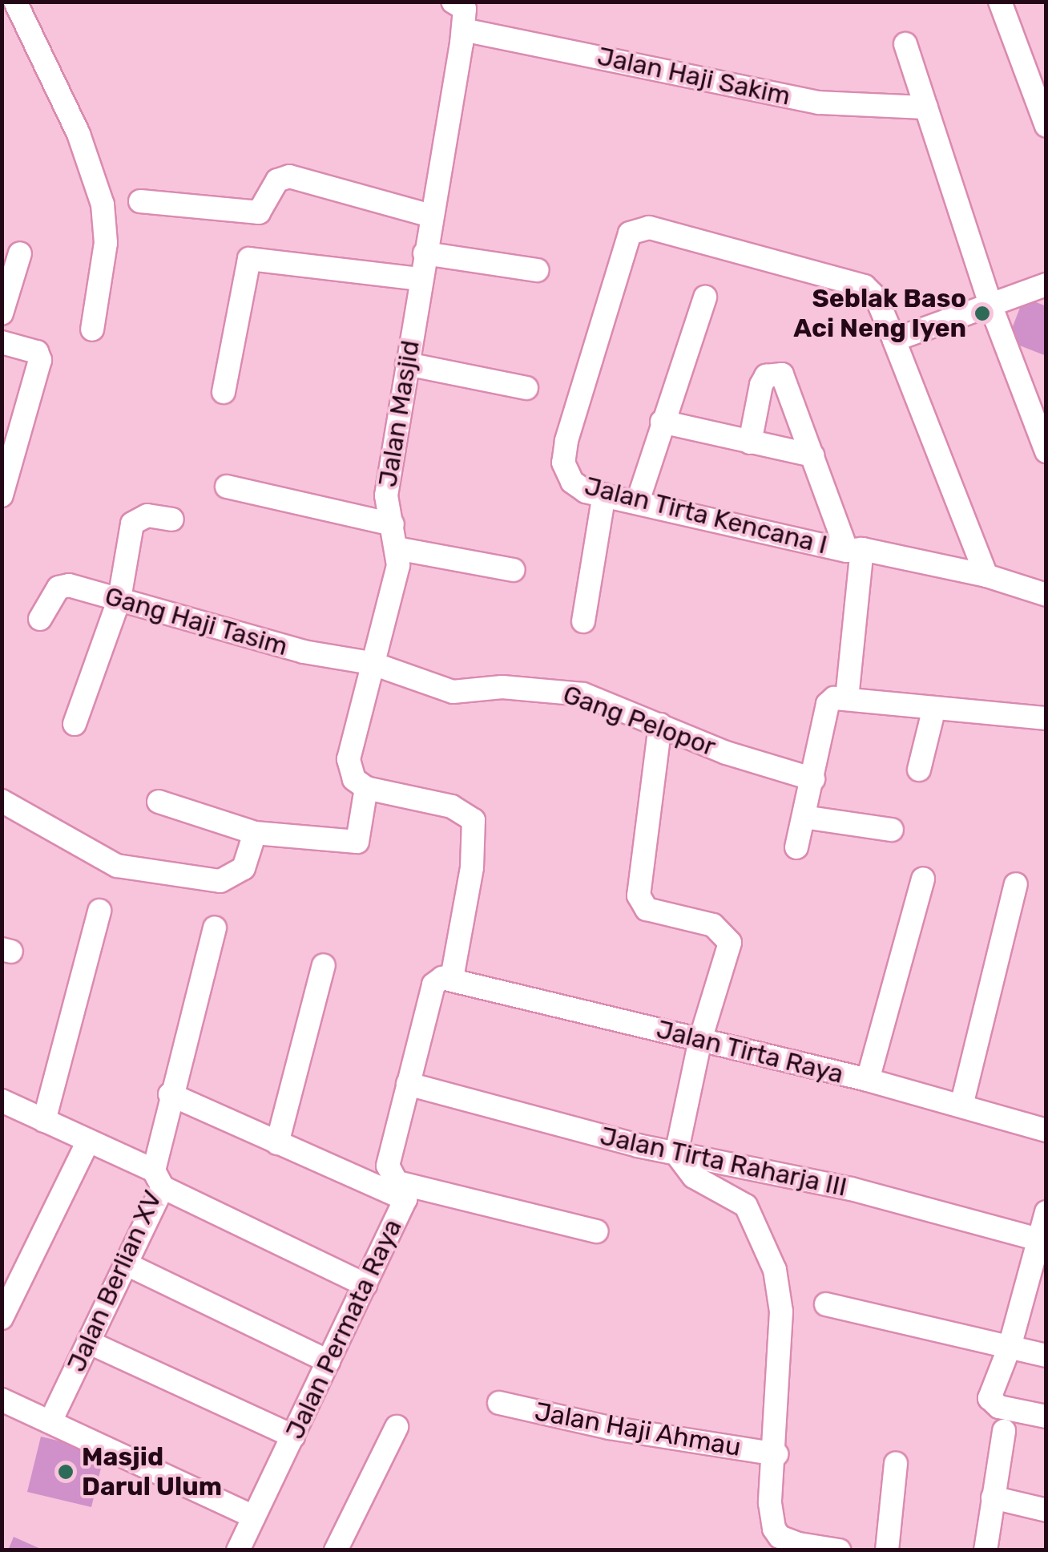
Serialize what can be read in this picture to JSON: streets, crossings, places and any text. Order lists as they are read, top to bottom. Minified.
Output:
{"streets":{"street":["Jalan Haji Sakim","Jalan Masjid","Jalan Tirta Kencana I","Gang Haji Tasim","Gang Pelopor","Jalan Tirta Raya","Jalan Tirta Raharja III","Jalan Berlian XV","Jalan Permata Raya","Jalan Haji Ahmau"]},"crossings":[["Jalan Haji Sakim","Jalan Masjid"],["Jalan Masjid","Gang Haji Tasim"],["Jalan Masjid","Gang Pelopor"],["Gang Haji Tasim","Gang Pelopor"],["Jalan Tirta Raya","Jalan Permata Raya"],["Jalan Tirta Raharja III","Jalan Permata Raya"]],"places":["Seblak Baso Aci Neng Iyen","Masjid Darul Ulum"]}
